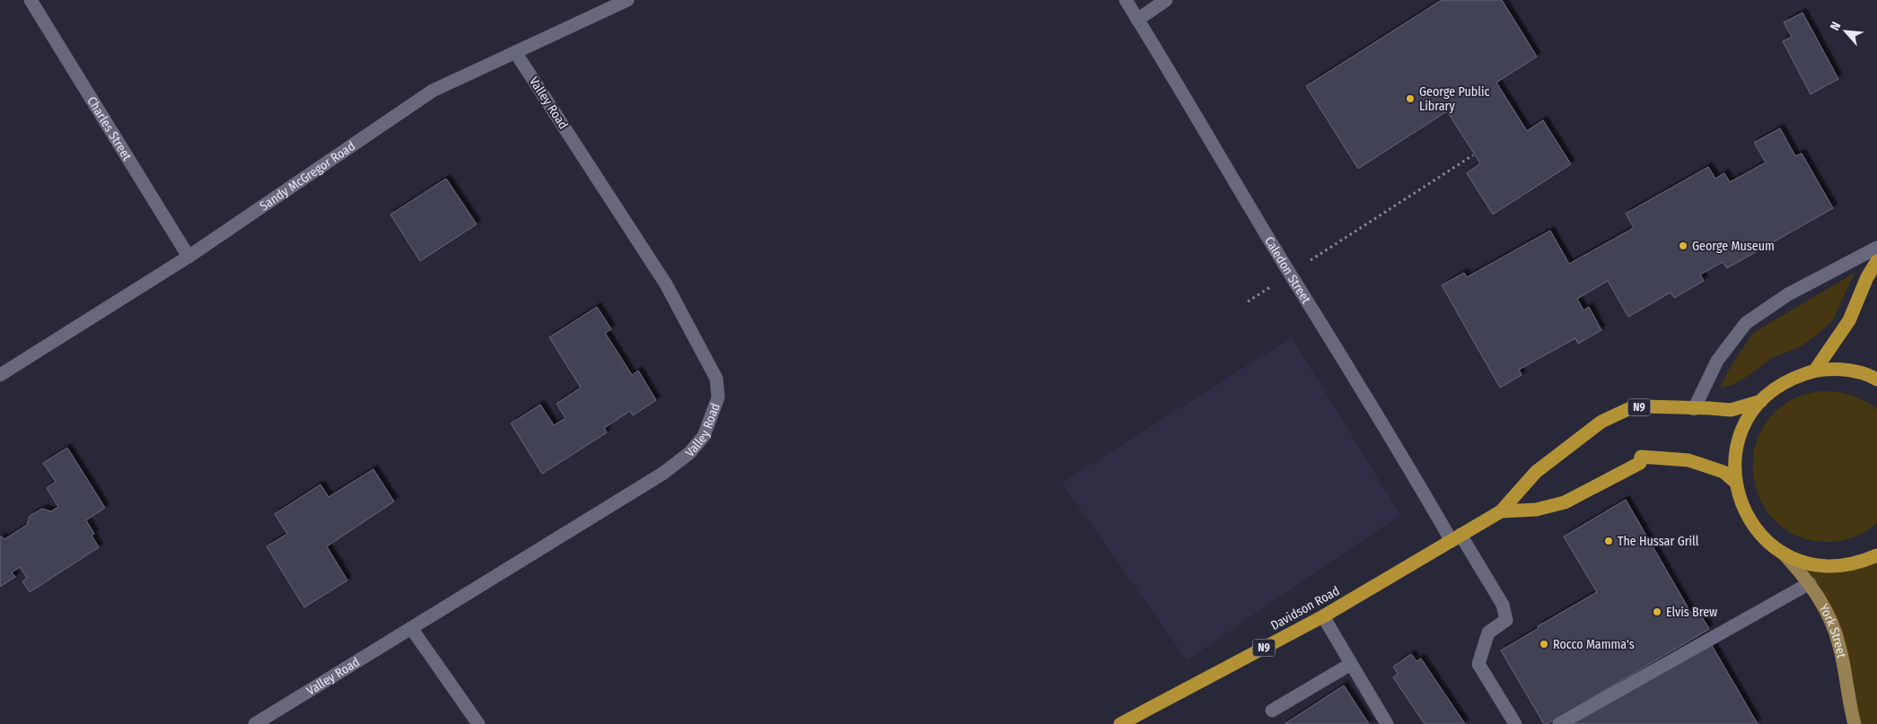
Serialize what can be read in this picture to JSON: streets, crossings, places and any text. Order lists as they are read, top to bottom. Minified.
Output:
{"streets":{"highway":["N9","Davidson Road"],"main road":["York Street"],"street":["Valley Road","Charles Street","Sandy McGregor Road","Caledon Street"]},"crossings":[["Valley Road","Sandy McGregor Road"],["Charles Street","Sandy McGregor Road"],["Caledon Street","Davidson Road"],["N9","Davidson Road"],["N9","York Street"]],"places":["George Public Library","George Museum","The Hussar Grill","Elvis Brew","Rocco Mamma's"],"north":"top left"}
